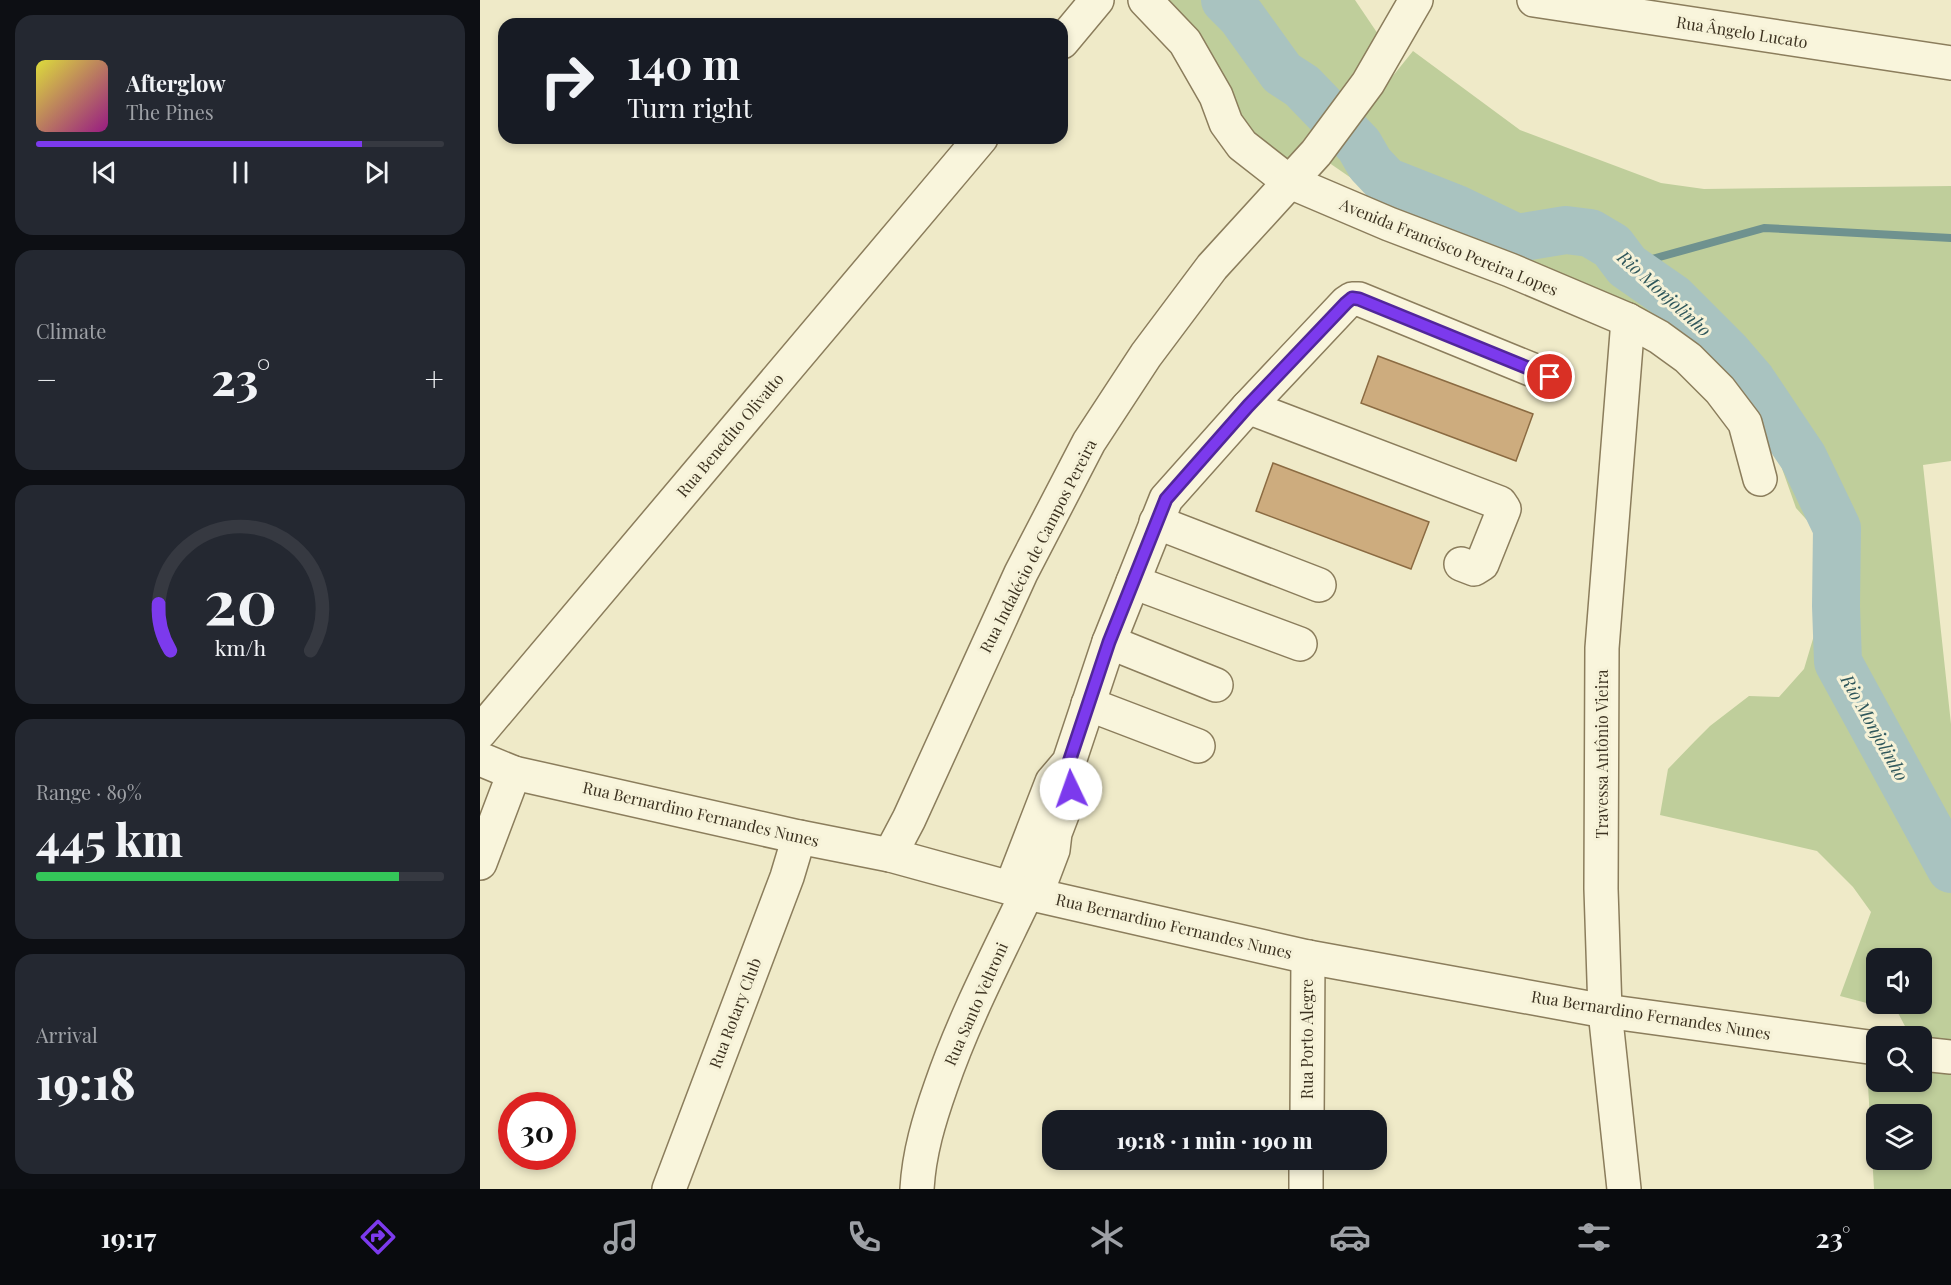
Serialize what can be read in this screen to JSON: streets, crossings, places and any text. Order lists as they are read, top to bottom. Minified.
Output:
{"streets":{"street":["Rua Ângelo Lucato","Avenida Francisco Pereira Lopes","Rua Benedito Olivatto","Rua Indalécio de Campos Pereira","Travessa Antônio Vieira","Rua Bernardino Fernandes Nunes","Rua Santo Veltroni","Rua Rotary Club","Rua Porto Alegre"]},"crossings":[["Avenida Francisco Pereira Lopes","Rua Indalécio de Campos Pereira"],["Avenida Francisco Pereira Lopes","Travessa Antônio Vieira"],["Rua Indalécio de Campos Pereira","Rua Bernardino Fernandes Nunes"],["Travessa Antônio Vieira","Rua Bernardino Fernandes Nunes"],["Rua Bernardino Fernandes Nunes","Rua Santo Veltroni"],["Rua Bernardino Fernandes Nunes","Rua Rotary Club"],["Rua Bernardino Fernandes Nunes","Rua Porto Alegre"]],"water":["Rio Monjolinho"],"page":{"turn":["140 m","Turn right"],"song":["Afterglow","The Pines"],"tile":["Climate",["Range · 89%","445 km"],["Arrival","19:18"]],"heat":["−","23°","+"],"limit":"30","trip":"19:18 · 1 min · 190 m","tabs":["19:17","23°"],"gauge":["20","km/h"]}}
